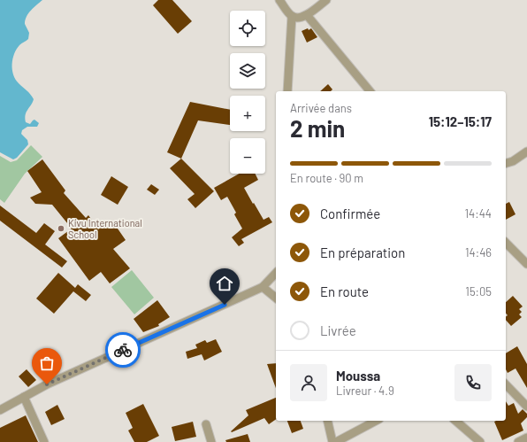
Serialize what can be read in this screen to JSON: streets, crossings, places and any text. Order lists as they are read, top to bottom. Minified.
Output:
{"places":["Kivu International School"],"page":{"map_buttons":["+","−"],"heading":["2 min","Arrivée dans","15:12–15:17"],"panel":["Moussa","Livreur · 4.9"],"bar":"En route · 90 m","list":[["Confirmée","14:44"],["En préparation","14:46"],["En route","15:05"],"Livrée"]}}
